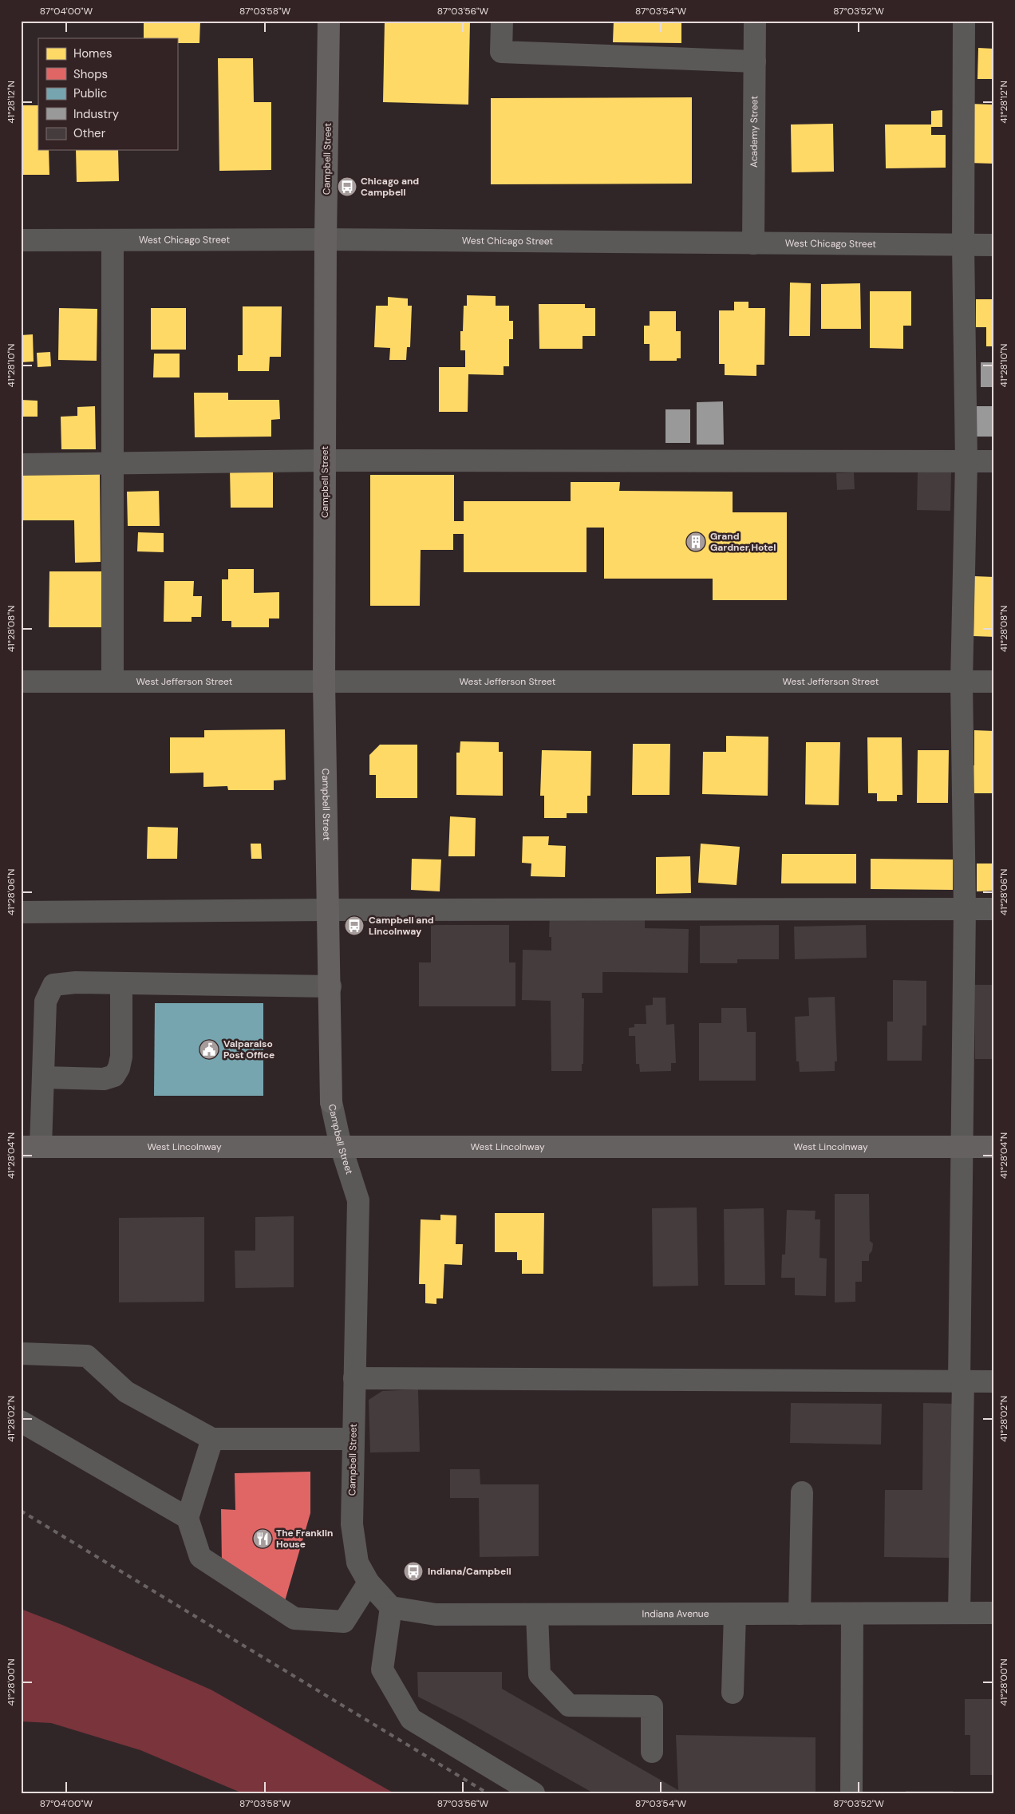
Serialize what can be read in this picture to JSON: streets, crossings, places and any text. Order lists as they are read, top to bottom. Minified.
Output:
{"streets":{"main road":["Campbell Street","West Lincolnway"],"street":["Academy Street","West Chicago Street","West Jefferson Street","Indiana Avenue"]},"crossings":[["Academy Street","West Chicago Street"],["Campbell Street","West Chicago Street"],["Campbell Street","West Jefferson Street"],["Campbell Street","West Lincolnway"]],"places":{"bus stop":["Chicago and Campbell","Campbell and Lincolnway","Indiana/Campbell"],"building":["Grand Gardner Hotel"],"public building":["Valparaiso Post Office"],"restaurant":["The Franklin House"]},"legend":["Homes","Shops","Public","Industry","Other"],"coordinates":["87°04'00\"W","87°03'58\"W","87°03'56\"W","87°03'54\"W","87°03'52\"W","41°28'12\"N","41°28'10\"N","41°28'08\"N","41°28'06\"N","41°28'04\"N","41°28'02\"N","41°28'00\"N"]}
